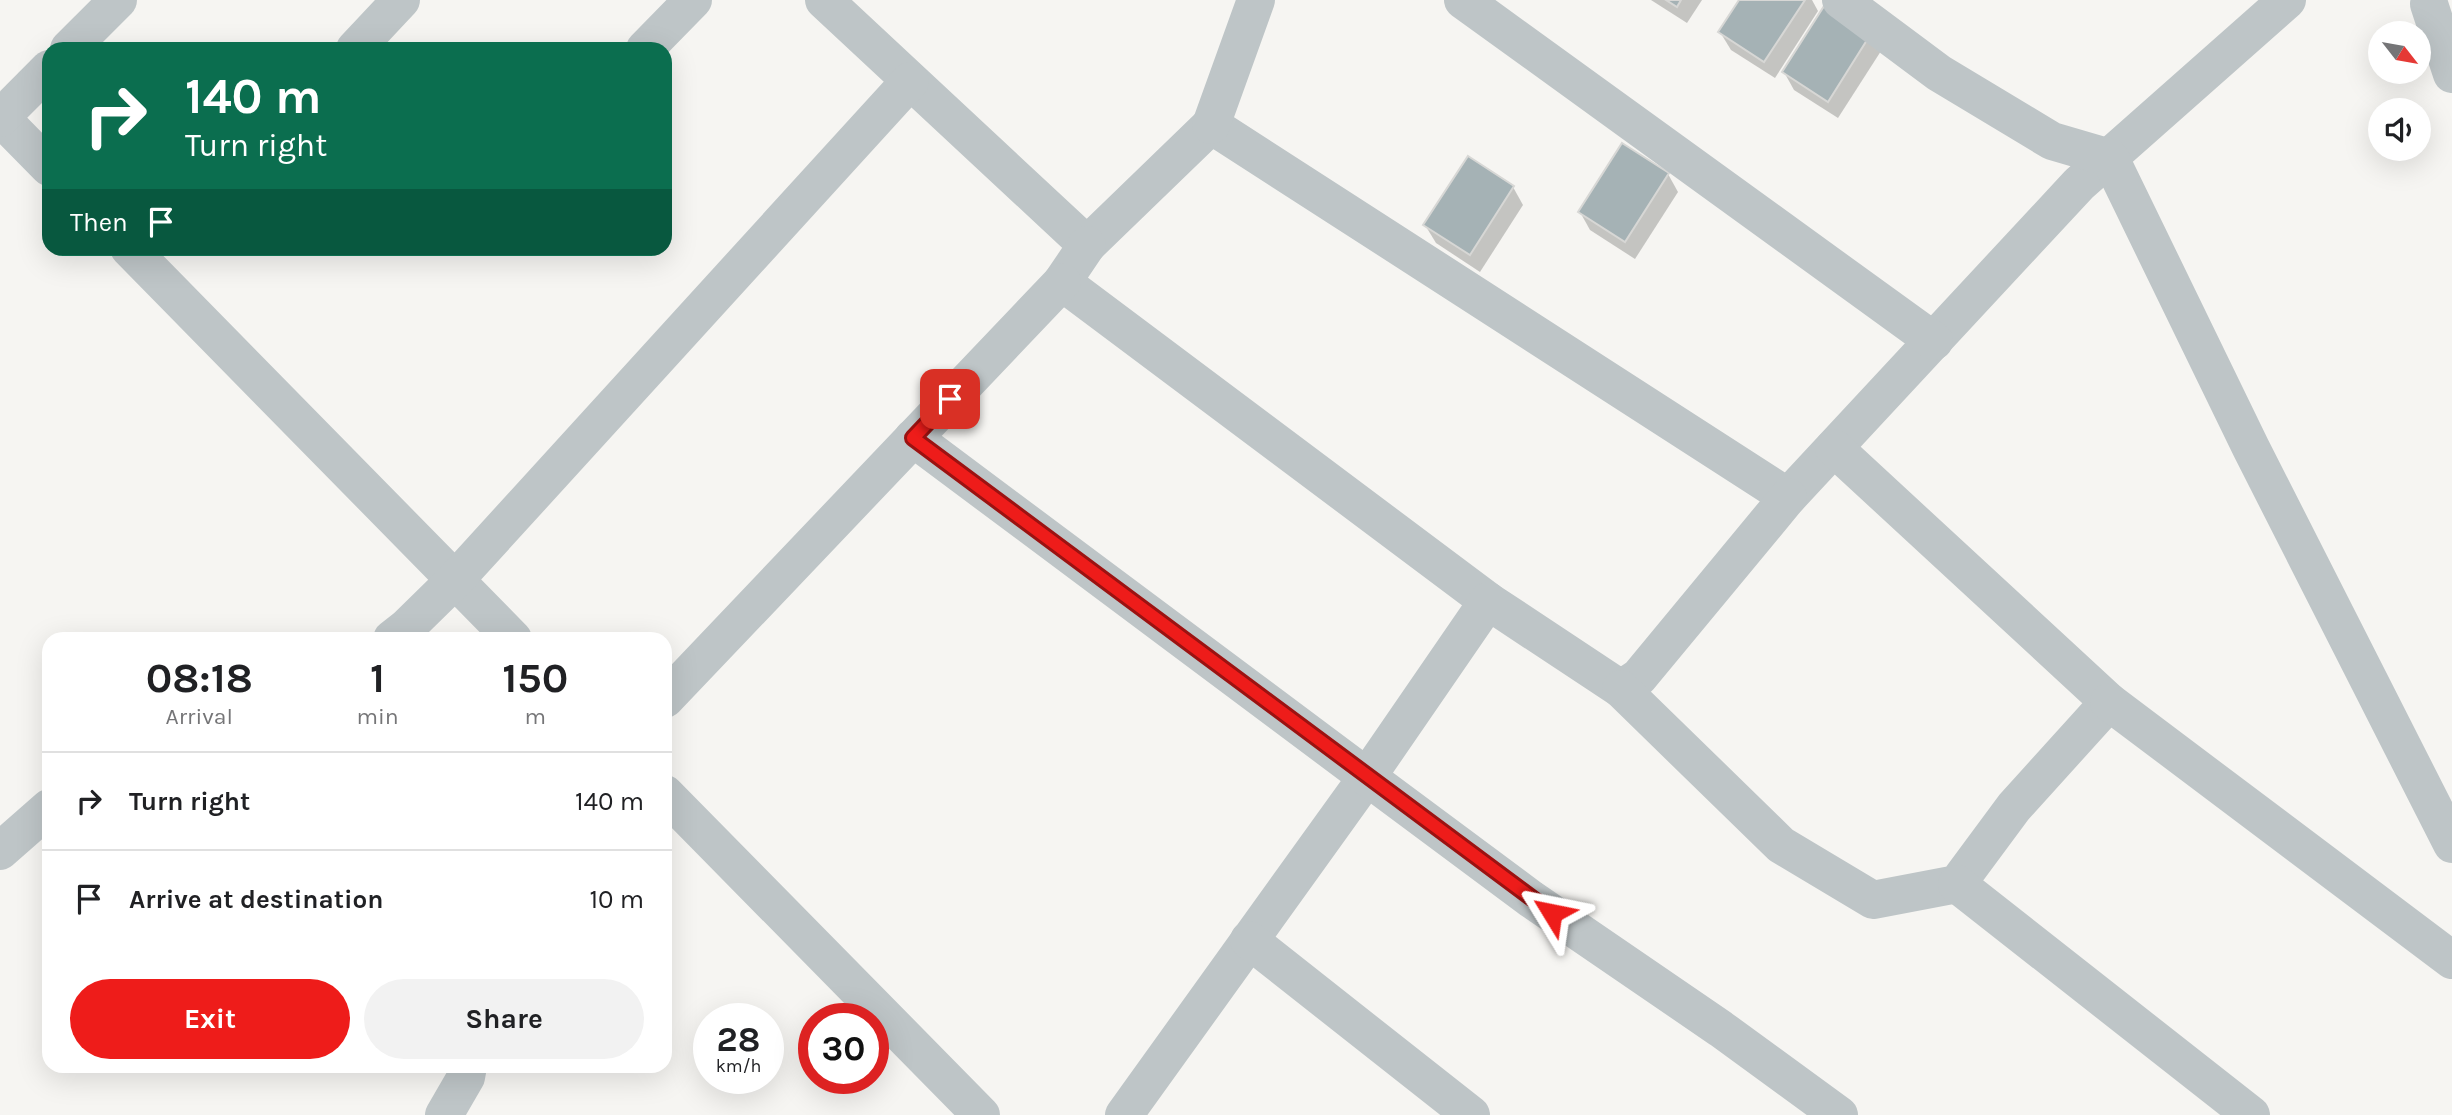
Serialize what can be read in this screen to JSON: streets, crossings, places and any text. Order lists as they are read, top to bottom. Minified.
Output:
{"north":"bottom right","page":{"turn":["140 m","Turn right"],"then":"Then","eta":["08:18","Arrival","1","min","150","m"],"list":[{"name":"Turn right","value":"140 m"},{"name":"Arrive at destination","value":"10 m"}],"buttons":["Exit","Share"],"speed":"28 km/h","limit":"30"}}
